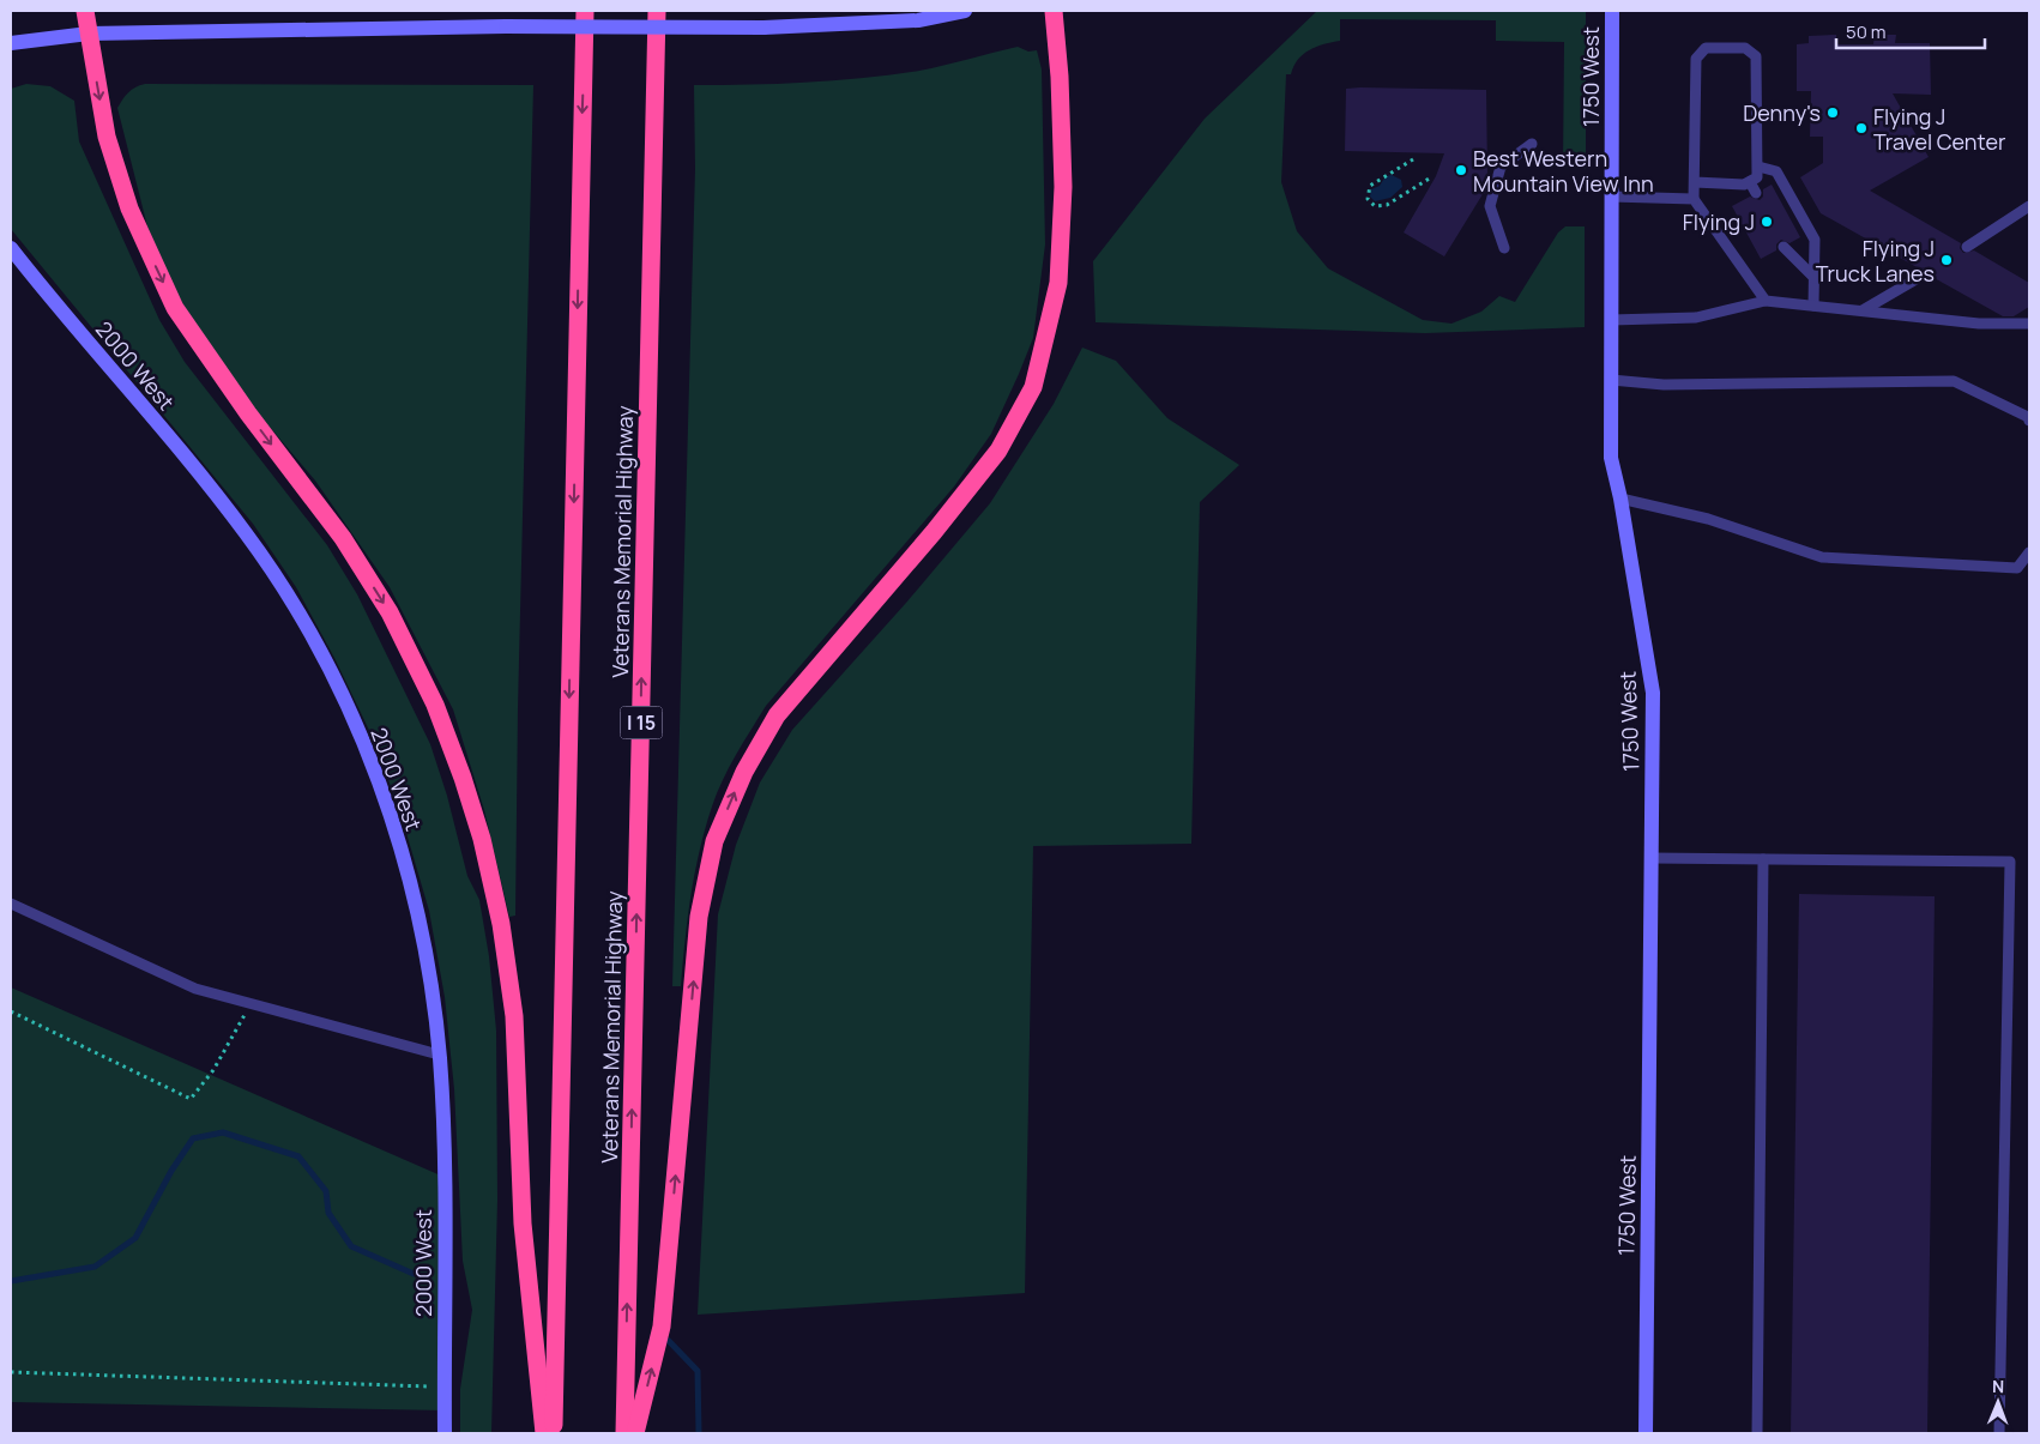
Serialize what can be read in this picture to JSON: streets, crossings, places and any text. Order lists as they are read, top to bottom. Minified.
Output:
{"streets":{"highway":["Veterans Memorial Highway","I 15"],"street":["1750 West","2000 West"]},"places":["Denny's","Flying J Travel Center","Best Western Mountain View Inn","Flying J","Flying J Truck Lanes"],"scale_bar":"50 m","north":"top"}
